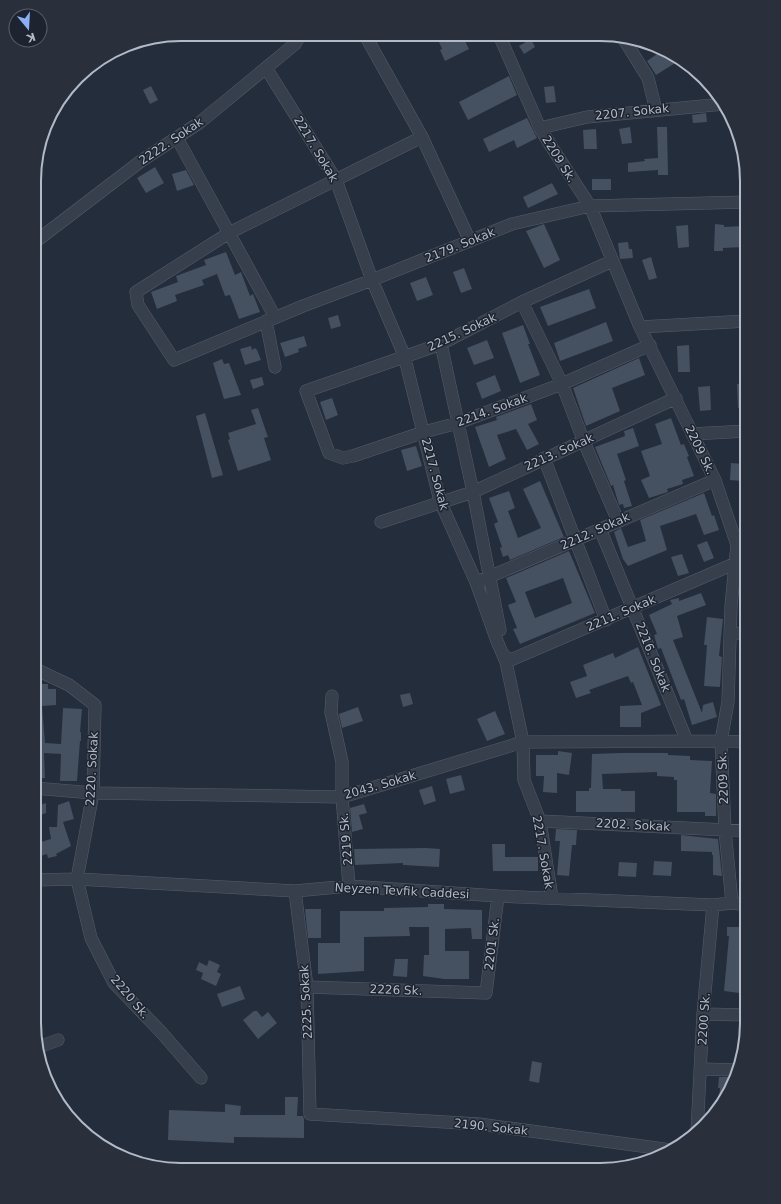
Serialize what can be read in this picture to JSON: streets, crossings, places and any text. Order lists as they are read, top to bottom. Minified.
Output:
{"streets":{"street":["2207. Sokak","2222. Sokak","2217. Sokak","2209 Sk.","2179. Sokak","2215. Sokak","2214. Sokak","2213. Sokak","2212. Sokak","2211. Sokak","2216. Sokak","2220. Sokak","2043. Sokak","2202. Sokak","2219 Sk.","Neyzen Tevfik Caddesi","2201 Sk.","2226 Sk.","2220 Sk.","2225. Sokak","2200 Sk.","2190. Sokak"]},"crossings":[["2207. Sokak","2209 Sk."],["2222. Sokak","2217. Sokak"],["2217. Sokak","2179. Sokak"],["2217. Sokak","2215. Sokak"],["2217. Sokak","2214. Sokak"],["2217. Sokak","2213. Sokak"],["2217. Sokak","2212. Sokak"],["2217. Sokak","2211. Sokak"],["2217. Sokak","2043. Sokak"],["2217. Sokak","2202. Sokak"],["2217. Sokak","Neyzen Tevfik Caddesi"],["2209 Sk.","2179. Sokak"],["2209 Sk.","2215. Sokak"],["2209 Sk.","2214. Sokak"],["2209 Sk.","2213. Sokak"],["2209 Sk.","2212. Sokak"],["2209 Sk.","2211. Sokak"],["2209 Sk.","2043. Sokak"],["2209 Sk.","2202. Sokak"],["2209 Sk.","Neyzen Tevfik Caddesi"],["2215. Sokak","2214. Sokak"],["2212. Sokak","2216. Sokak"],["2211. Sokak","2216. Sokak"],["2216. Sokak","2043. Sokak"],["2220. Sokak","2043. Sokak"],["2220. Sokak","Neyzen Tevfik Caddesi"],["2220. Sokak","2220 Sk."],["2043. Sokak","2219 Sk."],["2219 Sk.","Neyzen Tevfik Caddesi"],["Neyzen Tevfik Caddesi","2201 Sk."],["Neyzen Tevfik Caddesi","2220 Sk."],["Neyzen Tevfik Caddesi","2225. Sokak"],["Neyzen Tevfik Caddesi","2200 Sk."],["2201 Sk.","2226 Sk."],["2226 Sk.","2225. Sokak"],["2225. Sokak","2190. Sokak"]],"north":"bottom"}
